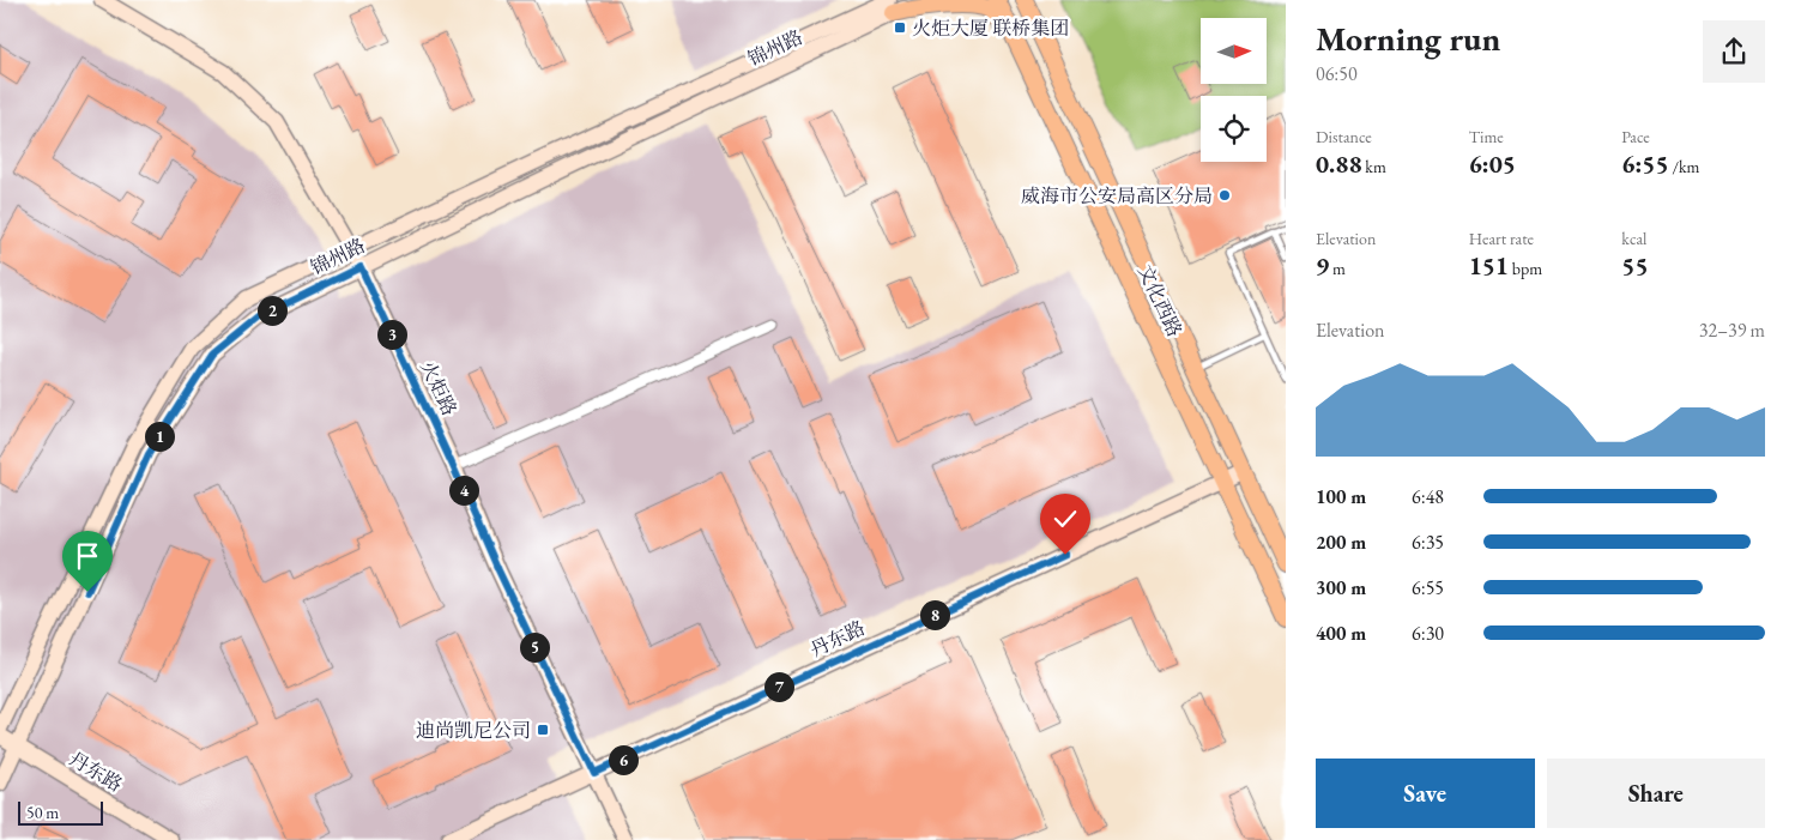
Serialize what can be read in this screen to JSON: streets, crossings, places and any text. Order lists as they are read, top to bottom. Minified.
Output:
{"streets":{"main road":["锦州路","文化西路","火炬路","丹东路"]},"crossings":[["锦州路","火炬路"],["锦州路","丹东路"],["文化西路","丹东路"],["火炬路","丹东路"]],"places":{"transit":["火炬大厦 联桥集团","迪尚凯尼公司"],"other":["威海市公安局高区分局"]},"scale_bar":"50 m","north":"right","page":{"heading":["Morning run","06:50"],"stats":[["Distance","0.88 km"],["Time","6:05"],["Pace","6:55 /km"],["Elevation","9 m"],["Heart rate","151 bpm"],["kcal","55"]],"pins":["2","3","1","4","8","5","7","6"],"chart":["Elevation","32–39 m"],"list":[{"name":"100 m","note":"6:48"},{"name":"200 m","note":"6:35"},{"name":"300 m","note":"6:55"},{"name":"400 m","note":"6:30"}],"buttons":["Save","Share"],"scale":"50 m"}}
